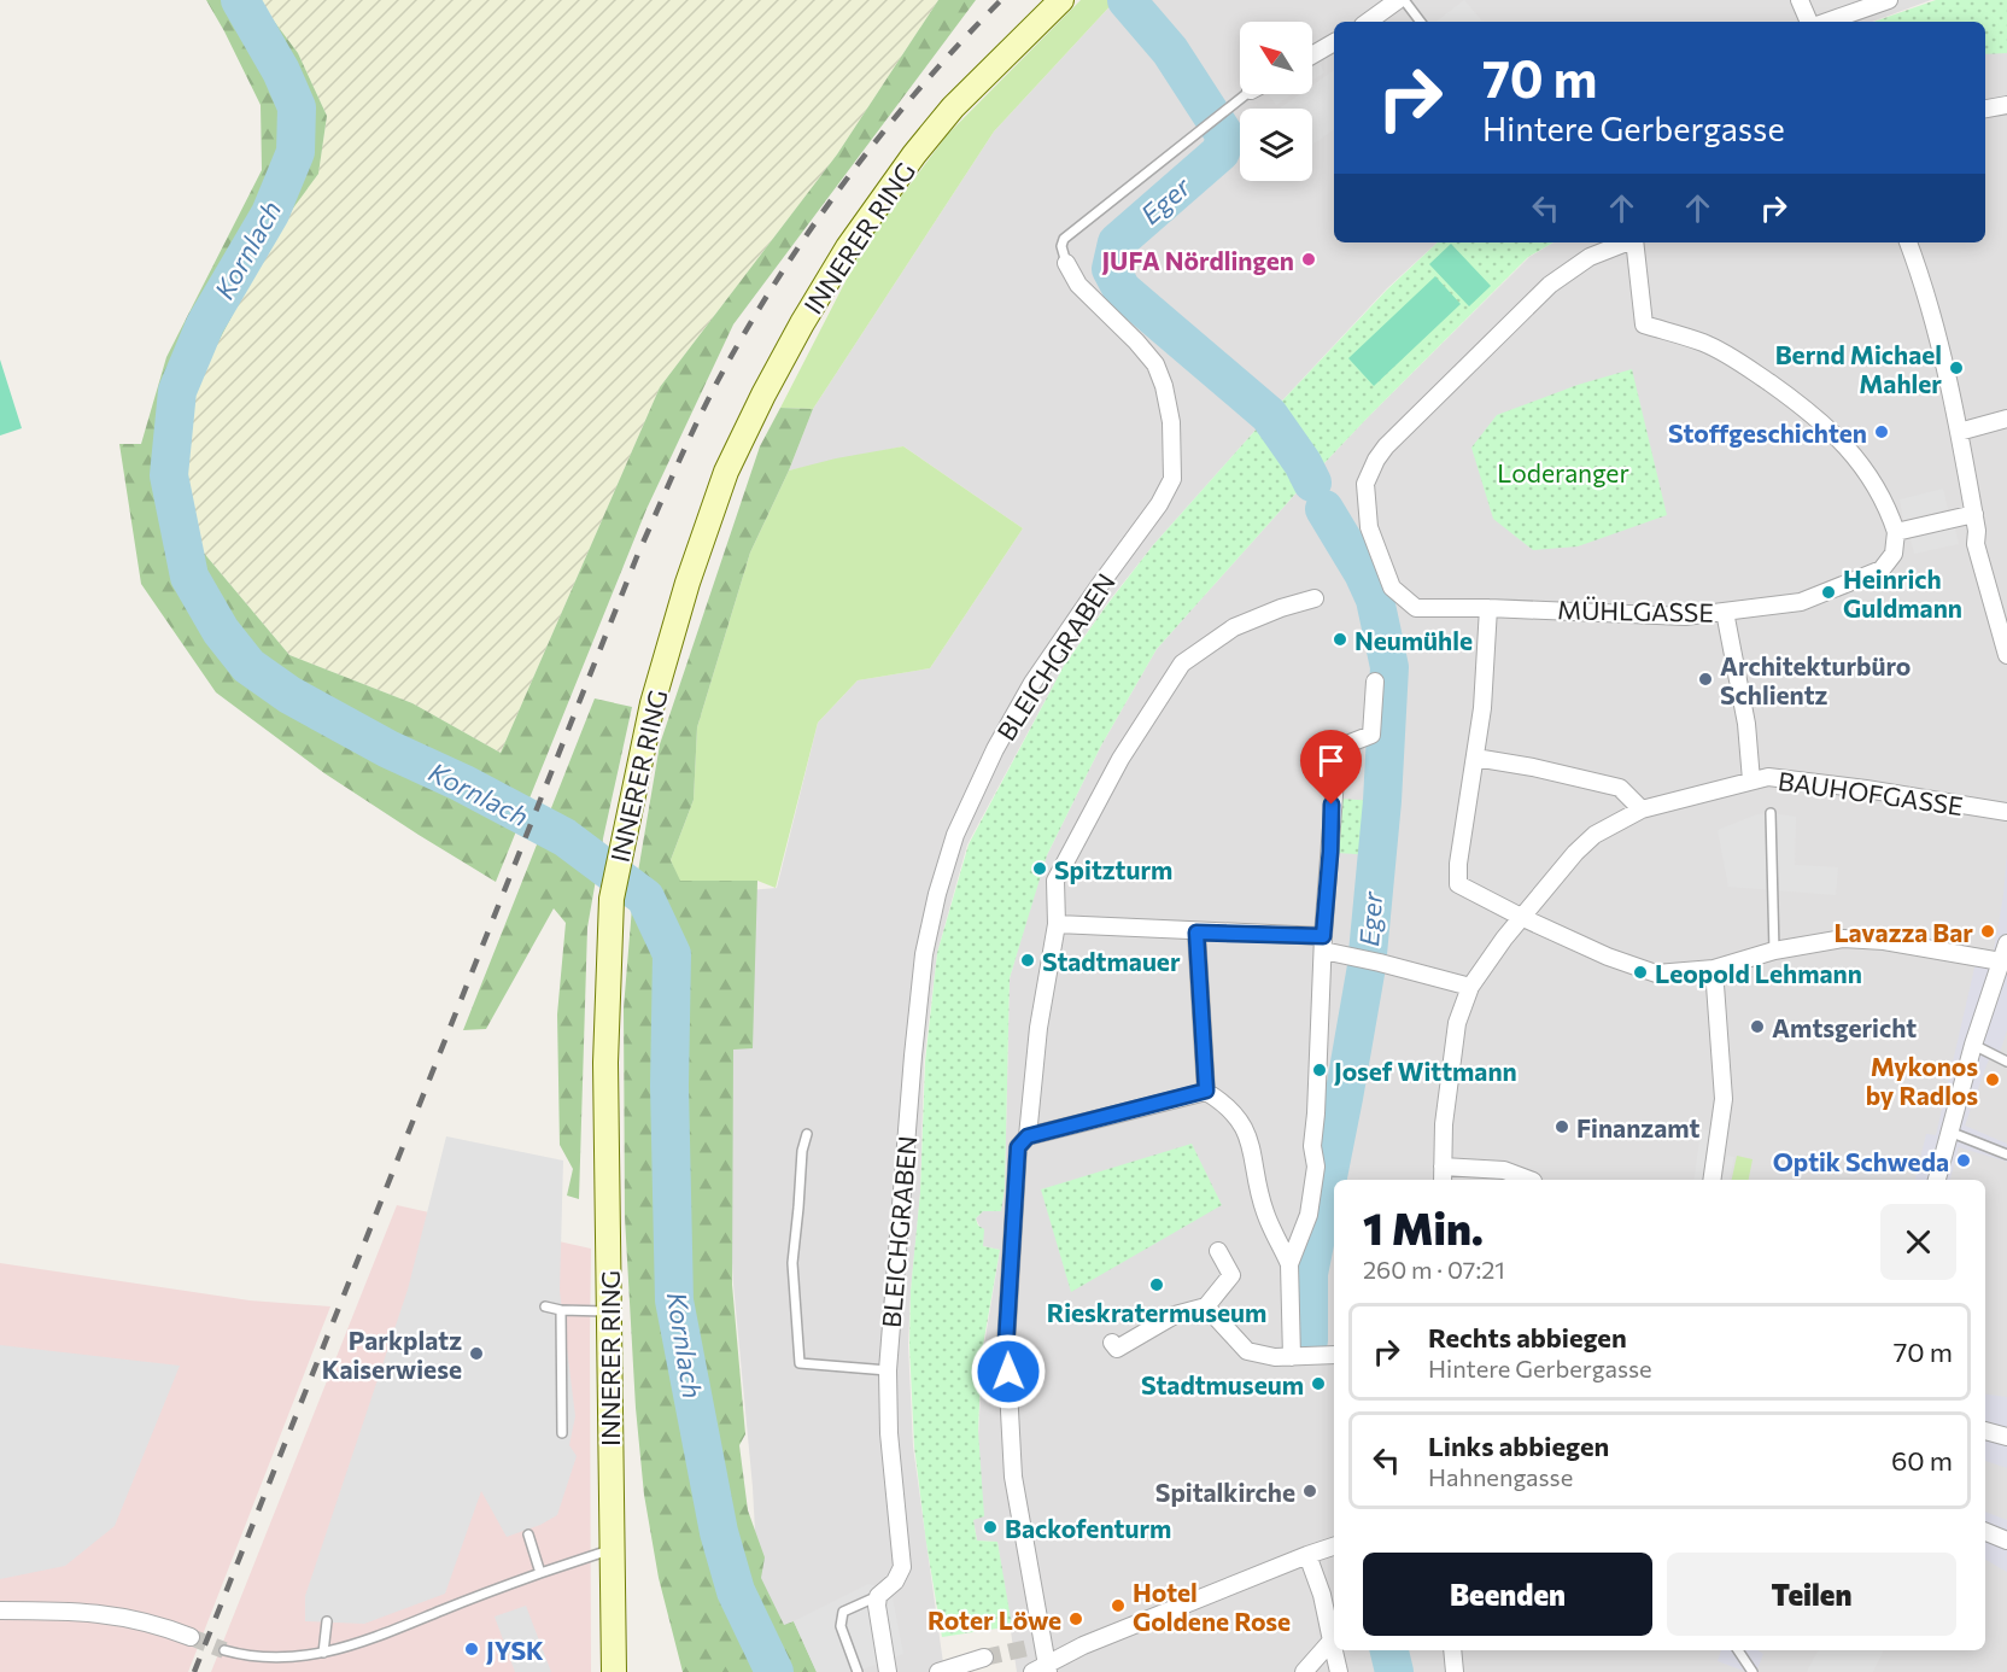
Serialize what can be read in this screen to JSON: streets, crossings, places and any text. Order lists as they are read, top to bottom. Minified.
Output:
{"streets":{"main road":["INNERER RING"],"street":["MÜHLGASSE","BLEICHGRABEN","BAUHOFGASSE"]},"water":["Eger","Kornlach"],"parks":["Loderanger"],"places":["JUFA Nördlingen","Bernd Michael Mahler","Stoffgeschichten","Heinrich Guldmann","Neumühle","Architekturbüro Schlientz","Spitzturm","Lavazza Bar","Stadtmauer","Leopold Lehmann","Amtsgericht","Josef Wittmann","Mykonos by Radlos","Finanzamt","Optik Schweda","Rieskratermuseum","Parkplatz Kaiserwiese","Stadtmuseum","Spitalkirche","Backofenturm","Hotel Goldene Rose","Roter Löwe","JYSK"],"north":"top left","page":{"turn":["70 m","Hintere Gerbergasse"],"heading":["1 Min.","260 m · 07:21"],"list":[{"name":"Rechts abbiegen","note":"Hintere Gerbergasse","value":"70 m"},{"name":"Links abbiegen","note":"Hahnengasse","value":"60 m"}],"buttons":["Beenden","Teilen"]}}
